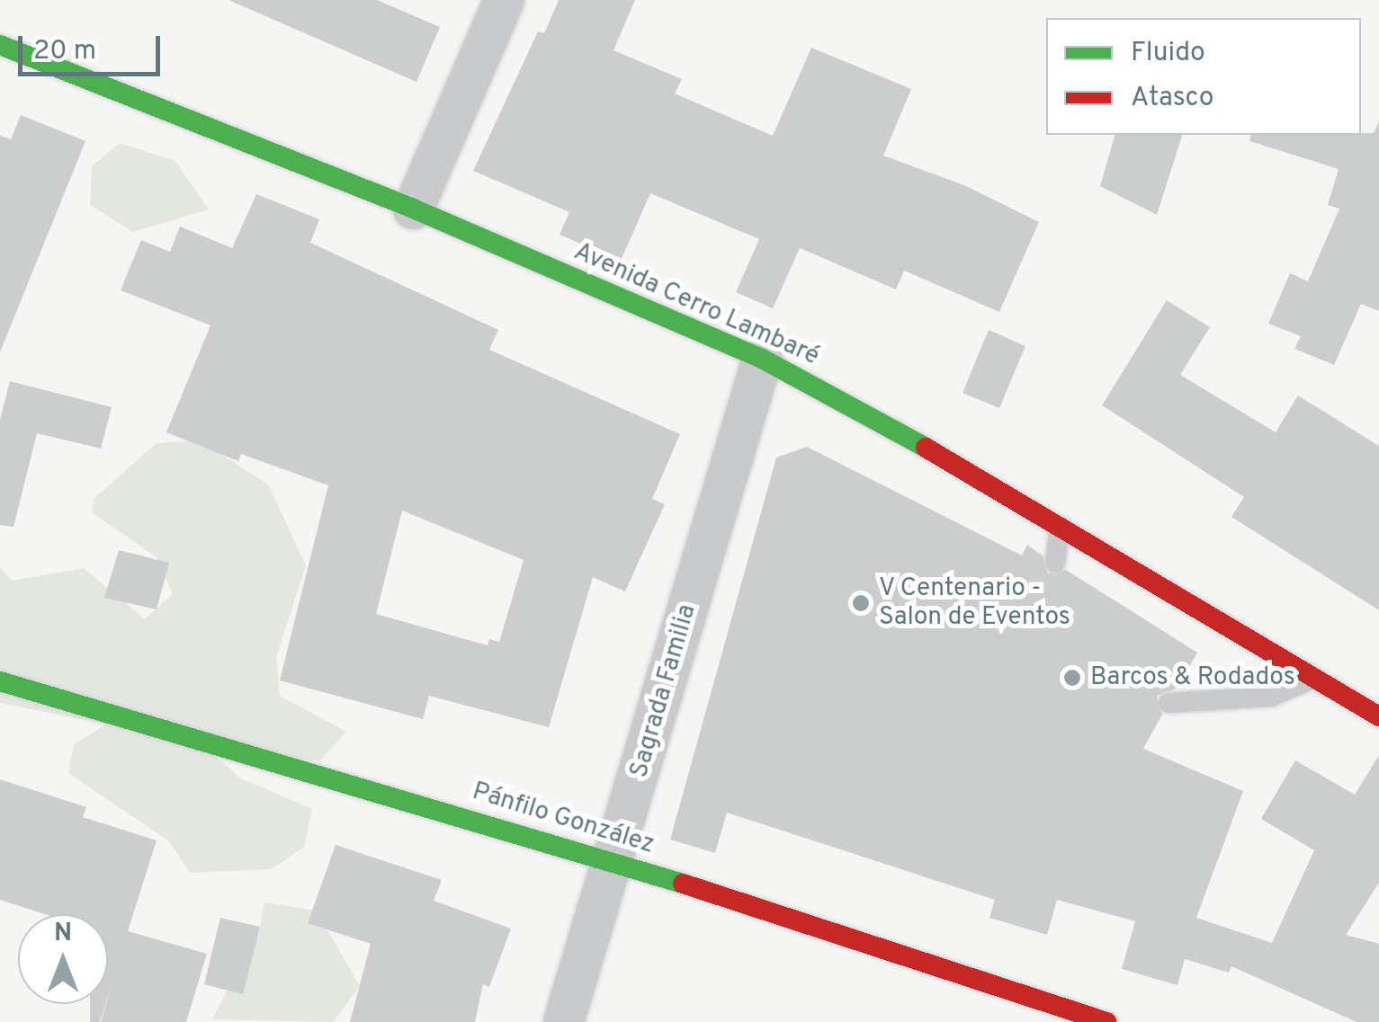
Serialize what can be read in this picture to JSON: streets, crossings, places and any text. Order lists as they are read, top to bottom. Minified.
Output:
{"streets":{"main road":["Avenida Cerro Lambaré","Pánfilo González"],"street":["Sagrada Familia"]},"crossings":[["Avenida Cerro Lambaré","Sagrada Familia"],["Sagrada Familia","Pánfilo González"]],"places":["V Centenario - Salon de Eventos","Barcos & Rodados"],"legend":["Fluido","Atasco"],"scale_bar":"20 m","north":"top"}
